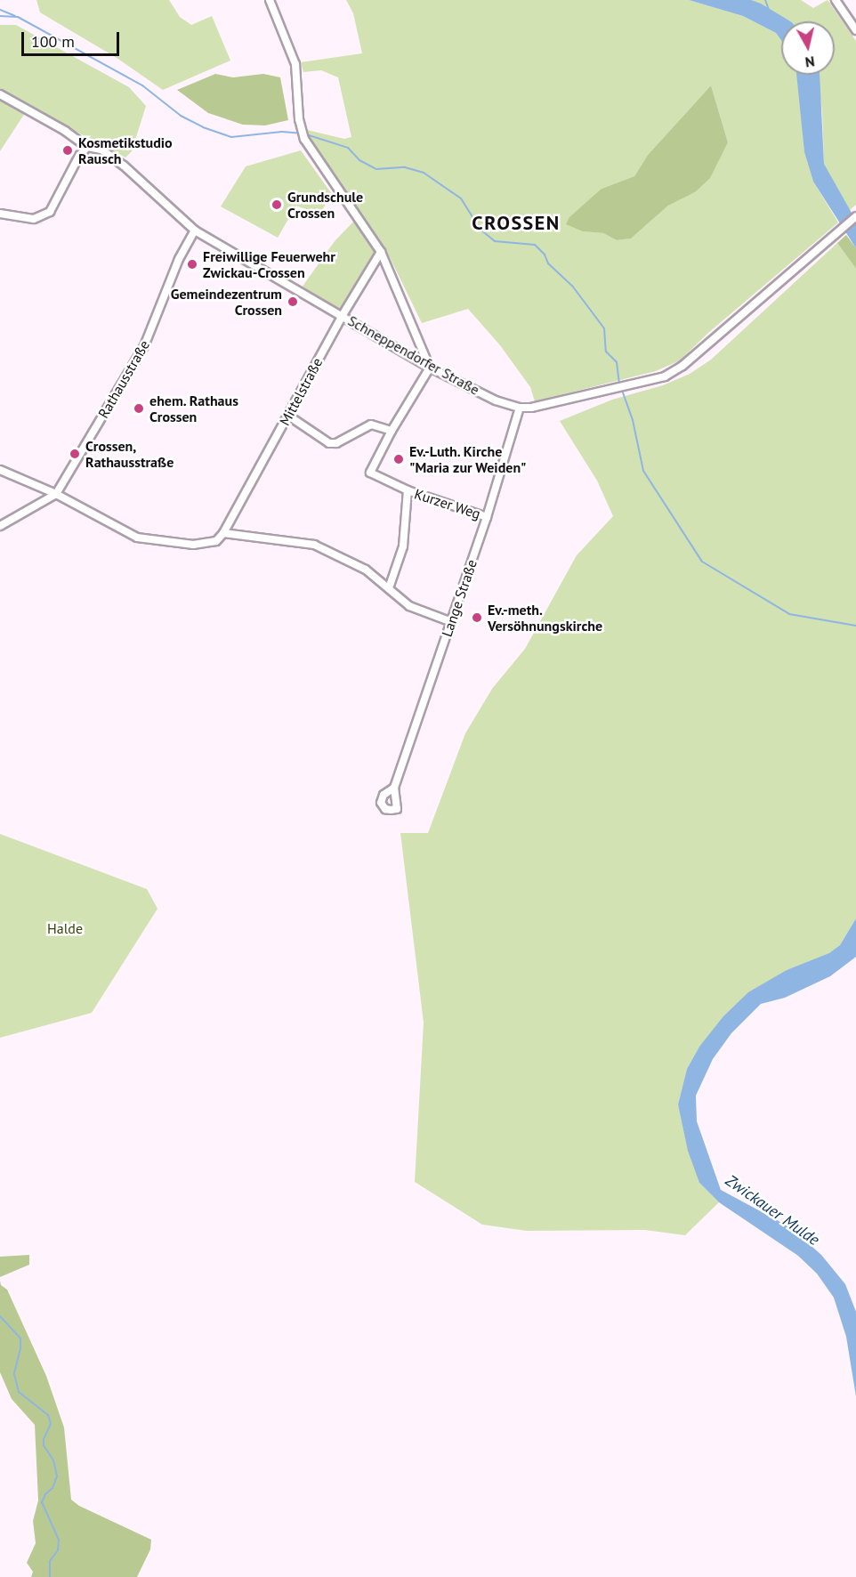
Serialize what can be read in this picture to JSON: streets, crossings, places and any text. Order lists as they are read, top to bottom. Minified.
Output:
{"streets":{"street":["Schneppendorfer Straße","Rathausstraße","Mittelstraße","Kurzer Weg","Lange Straße"]},"crossings":[["Schneppendorfer Straße","Rathausstraße"],["Schneppendorfer Straße","Mittelstraße"],["Schneppendorfer Straße","Lange Straße"],["Kurzer Weg","Lange Straße"]],"districts":["CROSSEN"],"water":["Zwickauer Mulde"],"parks":["Halde"],"places":["Kosmetikstudio Rausch","Grundschule Crossen","Freiwillige Feuerwehr Zwickau-Crossen","Gemeindezentrum Crossen","ehem. Rathaus Crossen","Crossen, Rathausstraße","Ev.-Luth. Kirche \"Maria zur Weiden\"","Ev.-meth. Versöhnungskirche"],"scale_bar":"100 m","north":"bottom"}
